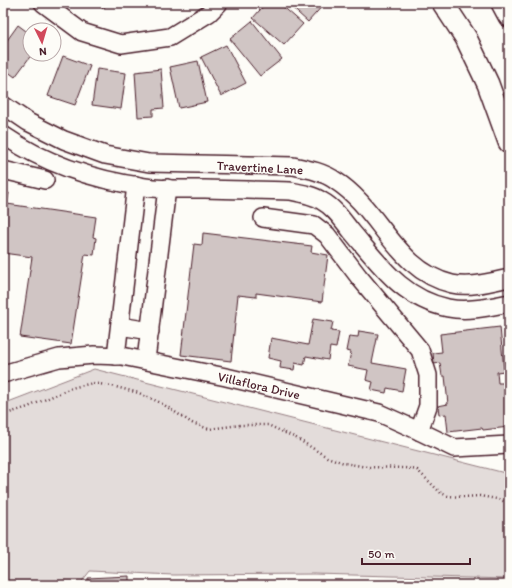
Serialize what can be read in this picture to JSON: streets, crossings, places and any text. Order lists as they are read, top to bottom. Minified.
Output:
{"streets":{"street":["Travertine Lane","Villaflora Drive"]},"scale_bar":"50 m","north":"bottom"}
